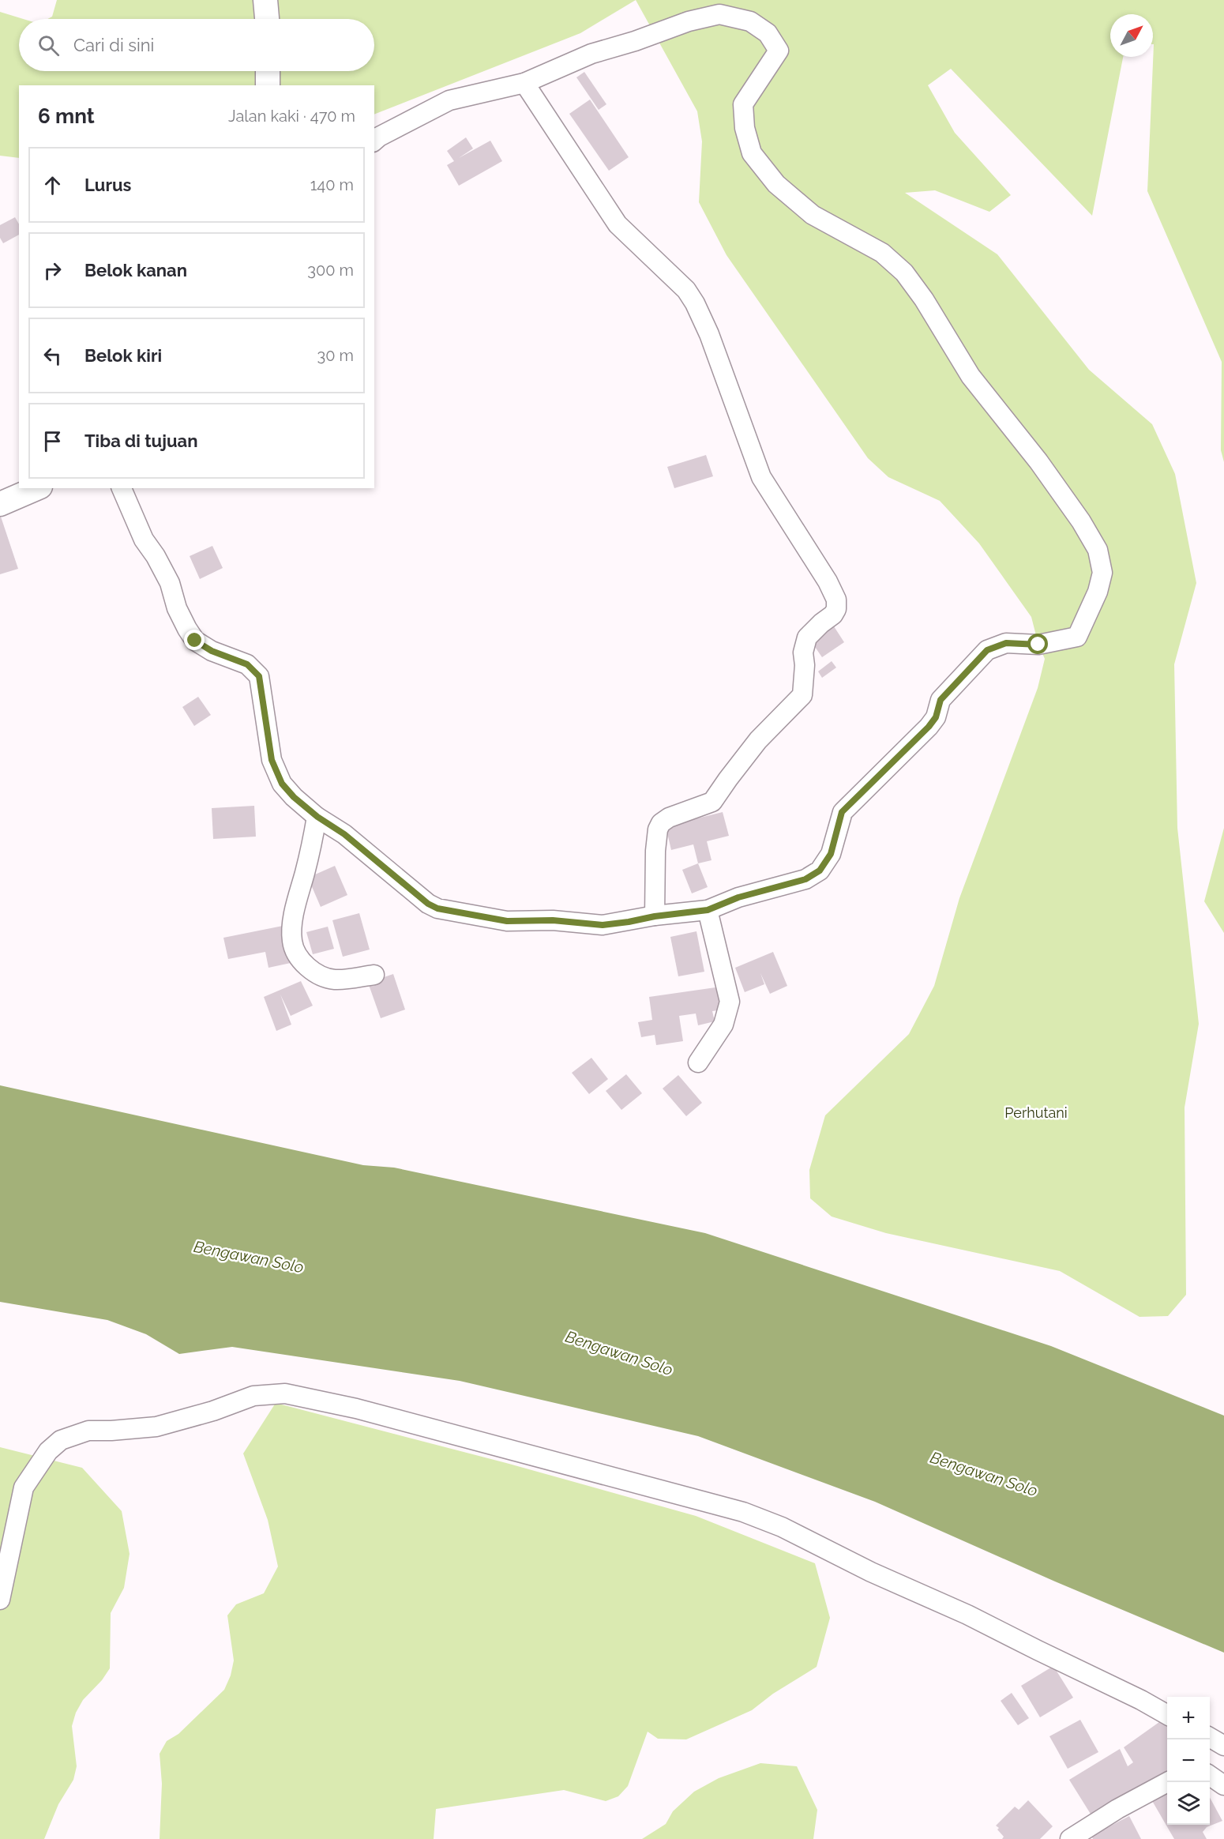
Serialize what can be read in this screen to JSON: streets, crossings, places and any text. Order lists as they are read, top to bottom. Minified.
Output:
{"water":["Bengawan Solo"],"parks":["Perhutani"],"north":"top right","page":{"search":"Cari di sini","heading":["6 mnt","Jalan kaki · 470 m"],"list":[["Lurus","140 m"],["Belok kanan","300 m"],["Belok kiri","30 m"],"Tiba di tujuan"],"map_buttons":["+","−"]}}
